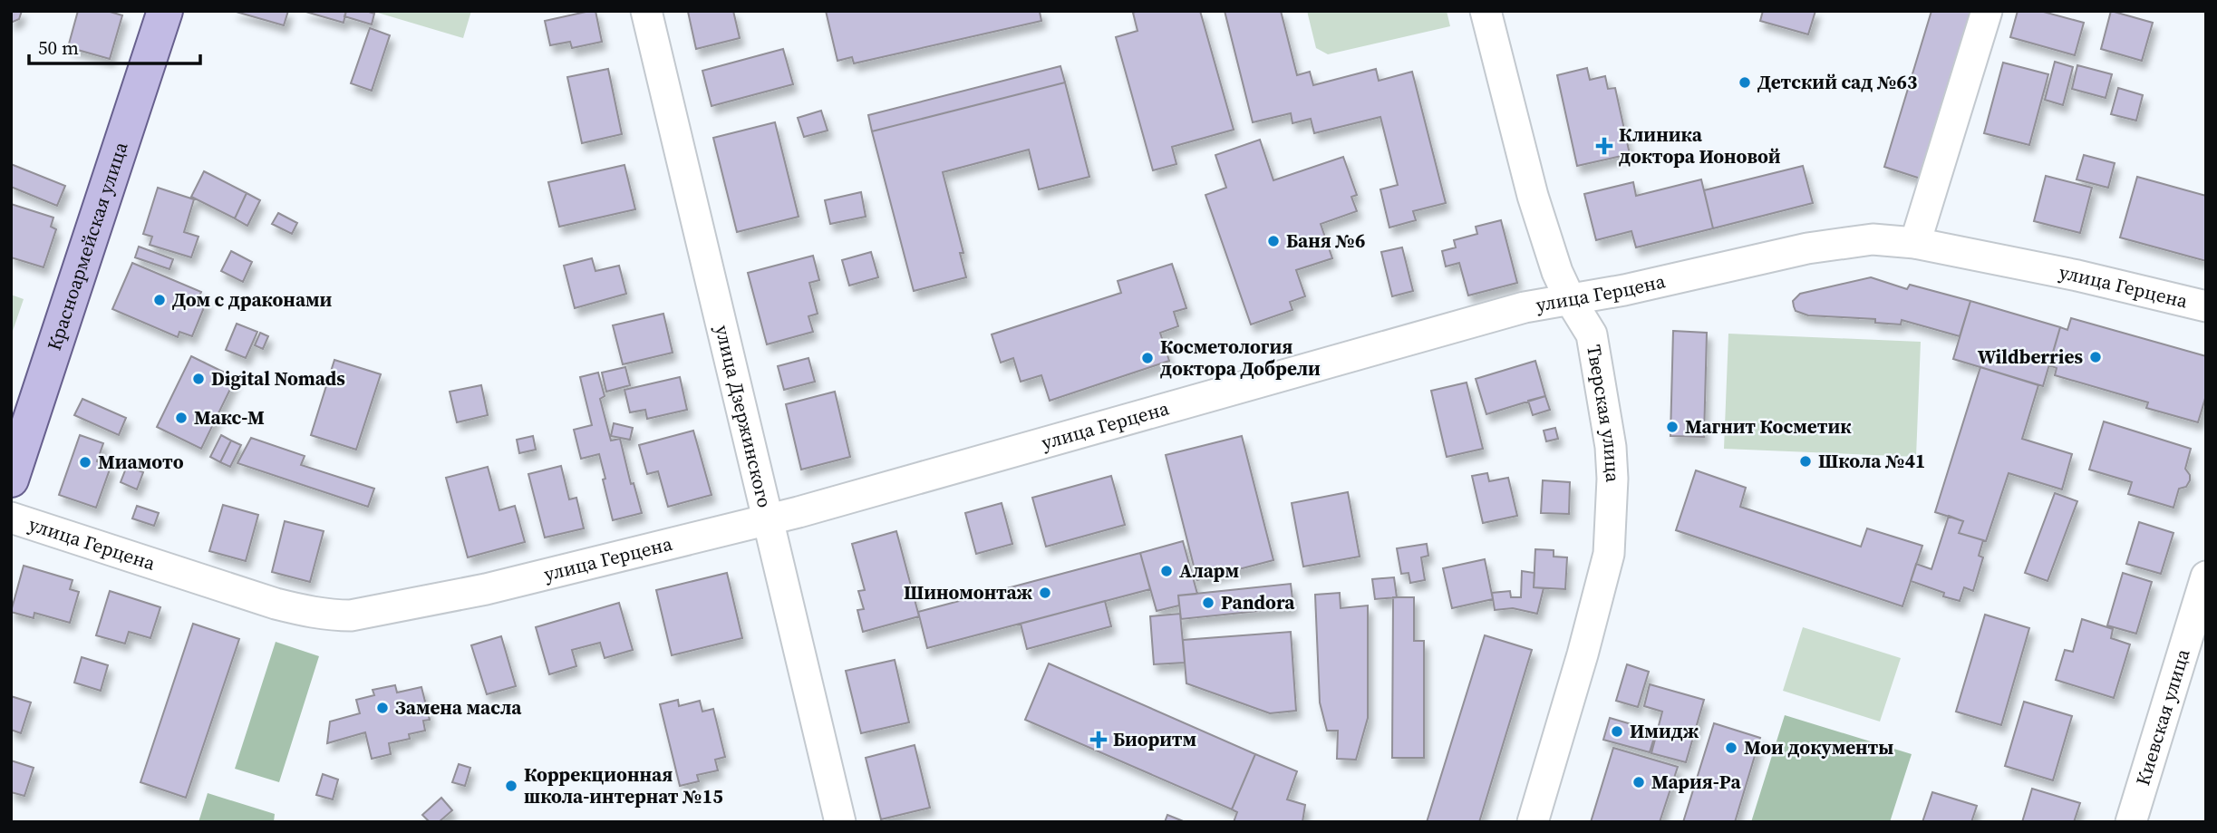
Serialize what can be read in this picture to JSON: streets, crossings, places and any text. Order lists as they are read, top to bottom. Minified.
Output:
{"streets":{"main road":["Красноармейская улица"],"street":["улица Герцена","Тверская улица","улица Дзержинского","Киевская улица"]},"crossings":[["улица Герцена","Тверская улица"],["улица Герцена","улица Дзержинского"]],"places":{"other":["Детский сад №63","Баня №6","Дом с драконами","Wildberries","Косметология доктора Добрели","Digital Nomads","Макс-М","Магнит Косметик","Школа №41","Миамото","Аларм","Шиномонтаж","Pandora","Замена масла","Имидж","Мои документы","Мария-Ра","Коррекционная школа-интернат №15"],"health":["Клиника доктора Ионовой","Биоритм"]},"scale_bar":"50 m"}
